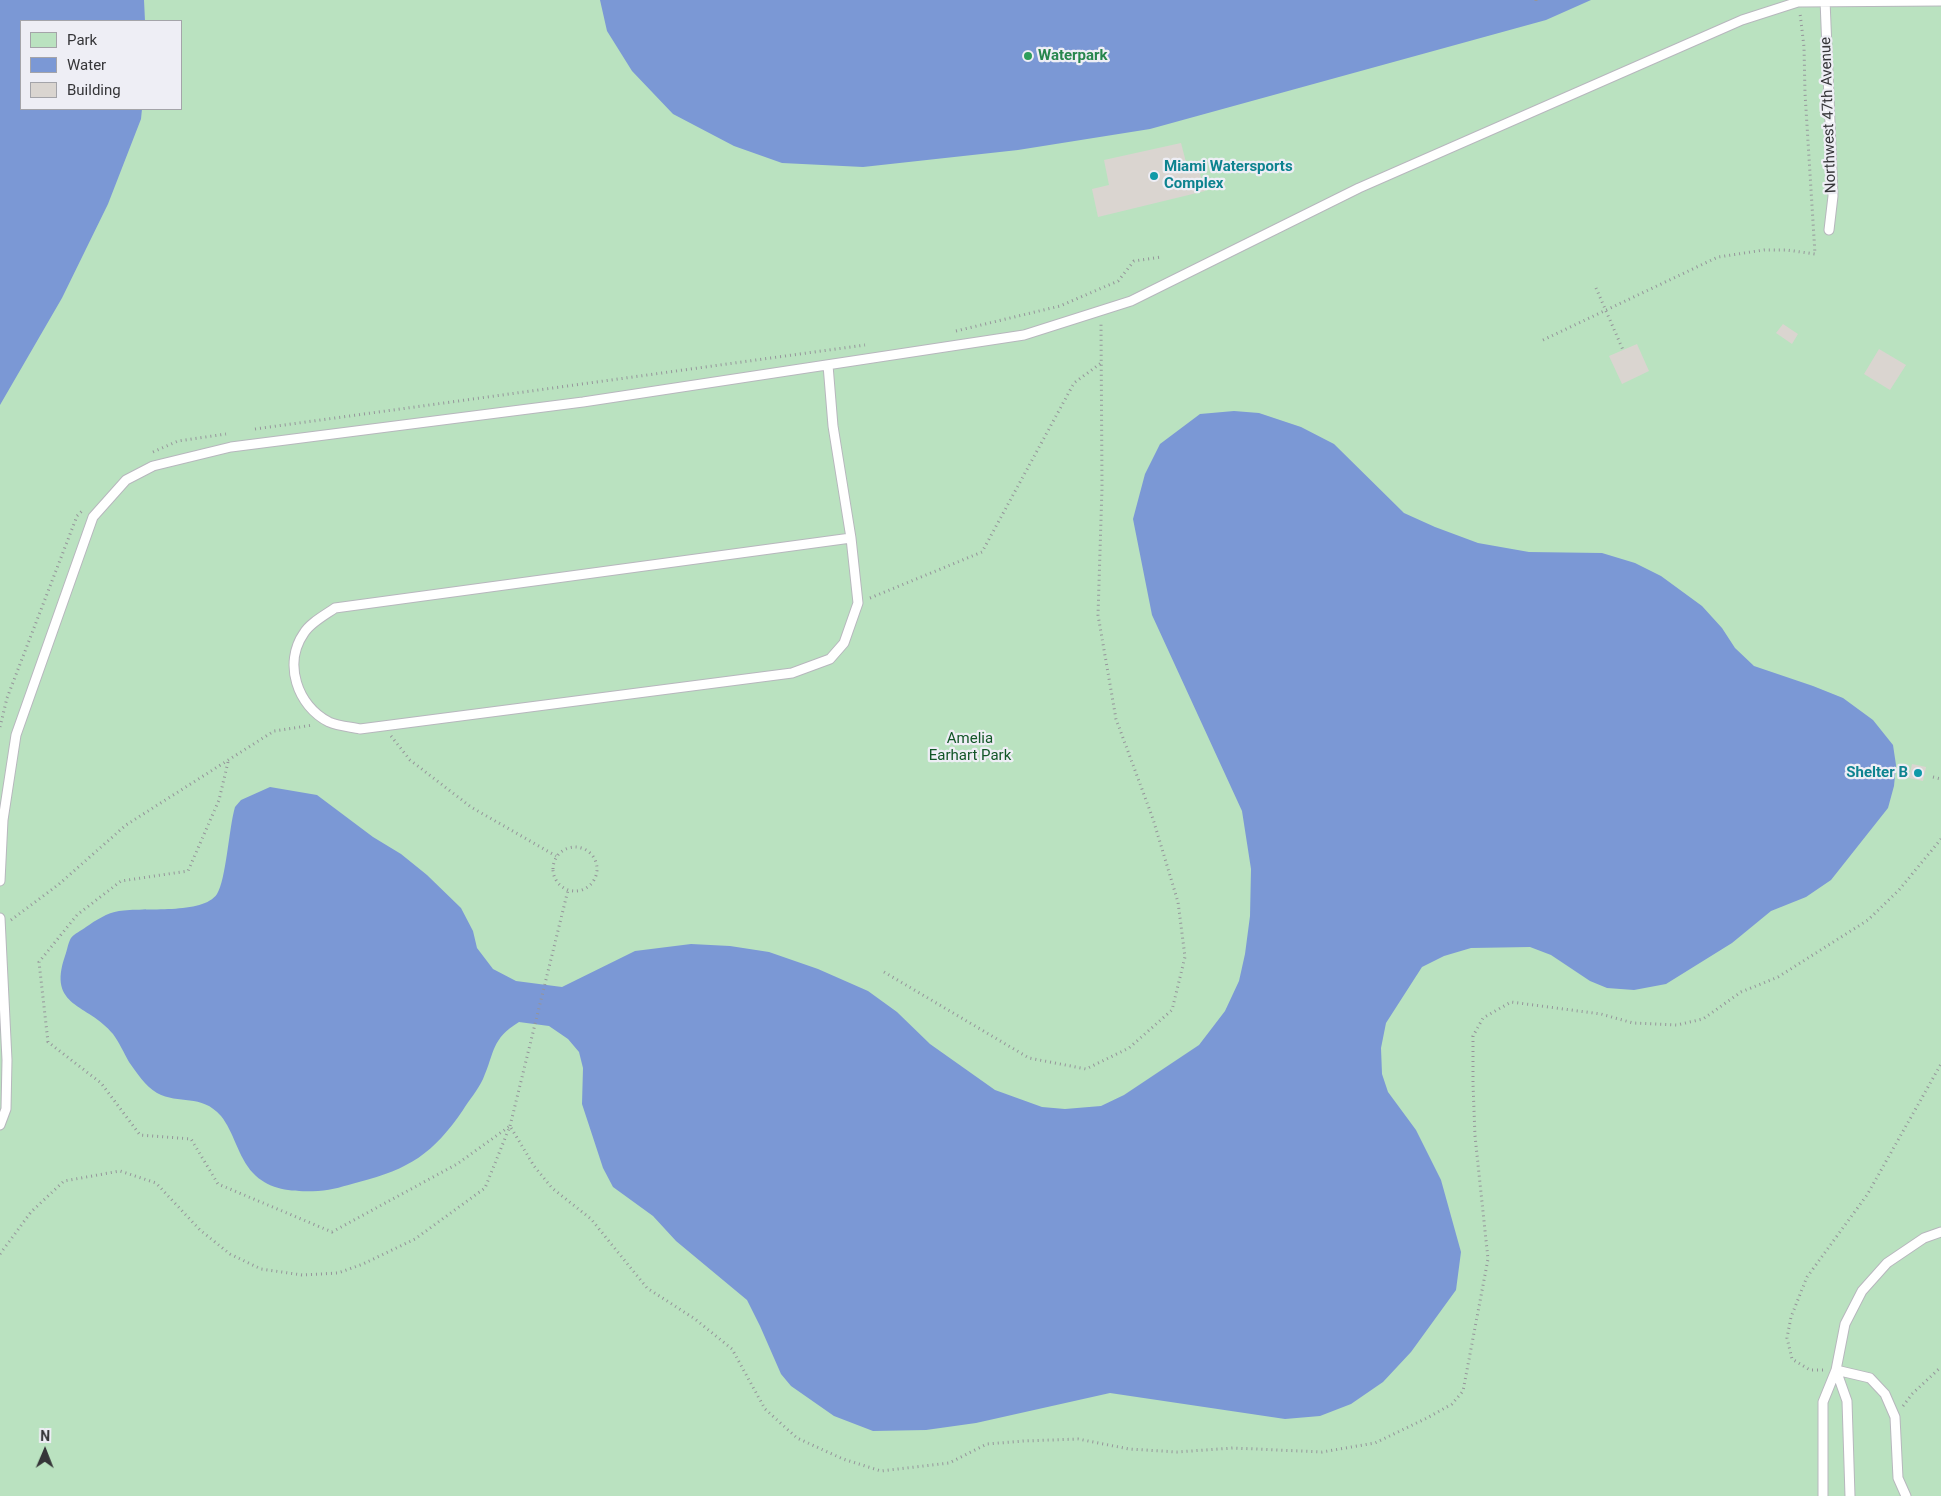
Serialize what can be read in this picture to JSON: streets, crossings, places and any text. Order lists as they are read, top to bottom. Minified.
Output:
{"streets":{"lane":["Northwest 47th Avenue"]},"parks":["Amelia Earhart Park"],"places":["Waterpark","Miami Watersports Complex","Shelter B"],"legend":["Park","Water","Building"],"north":"top"}
